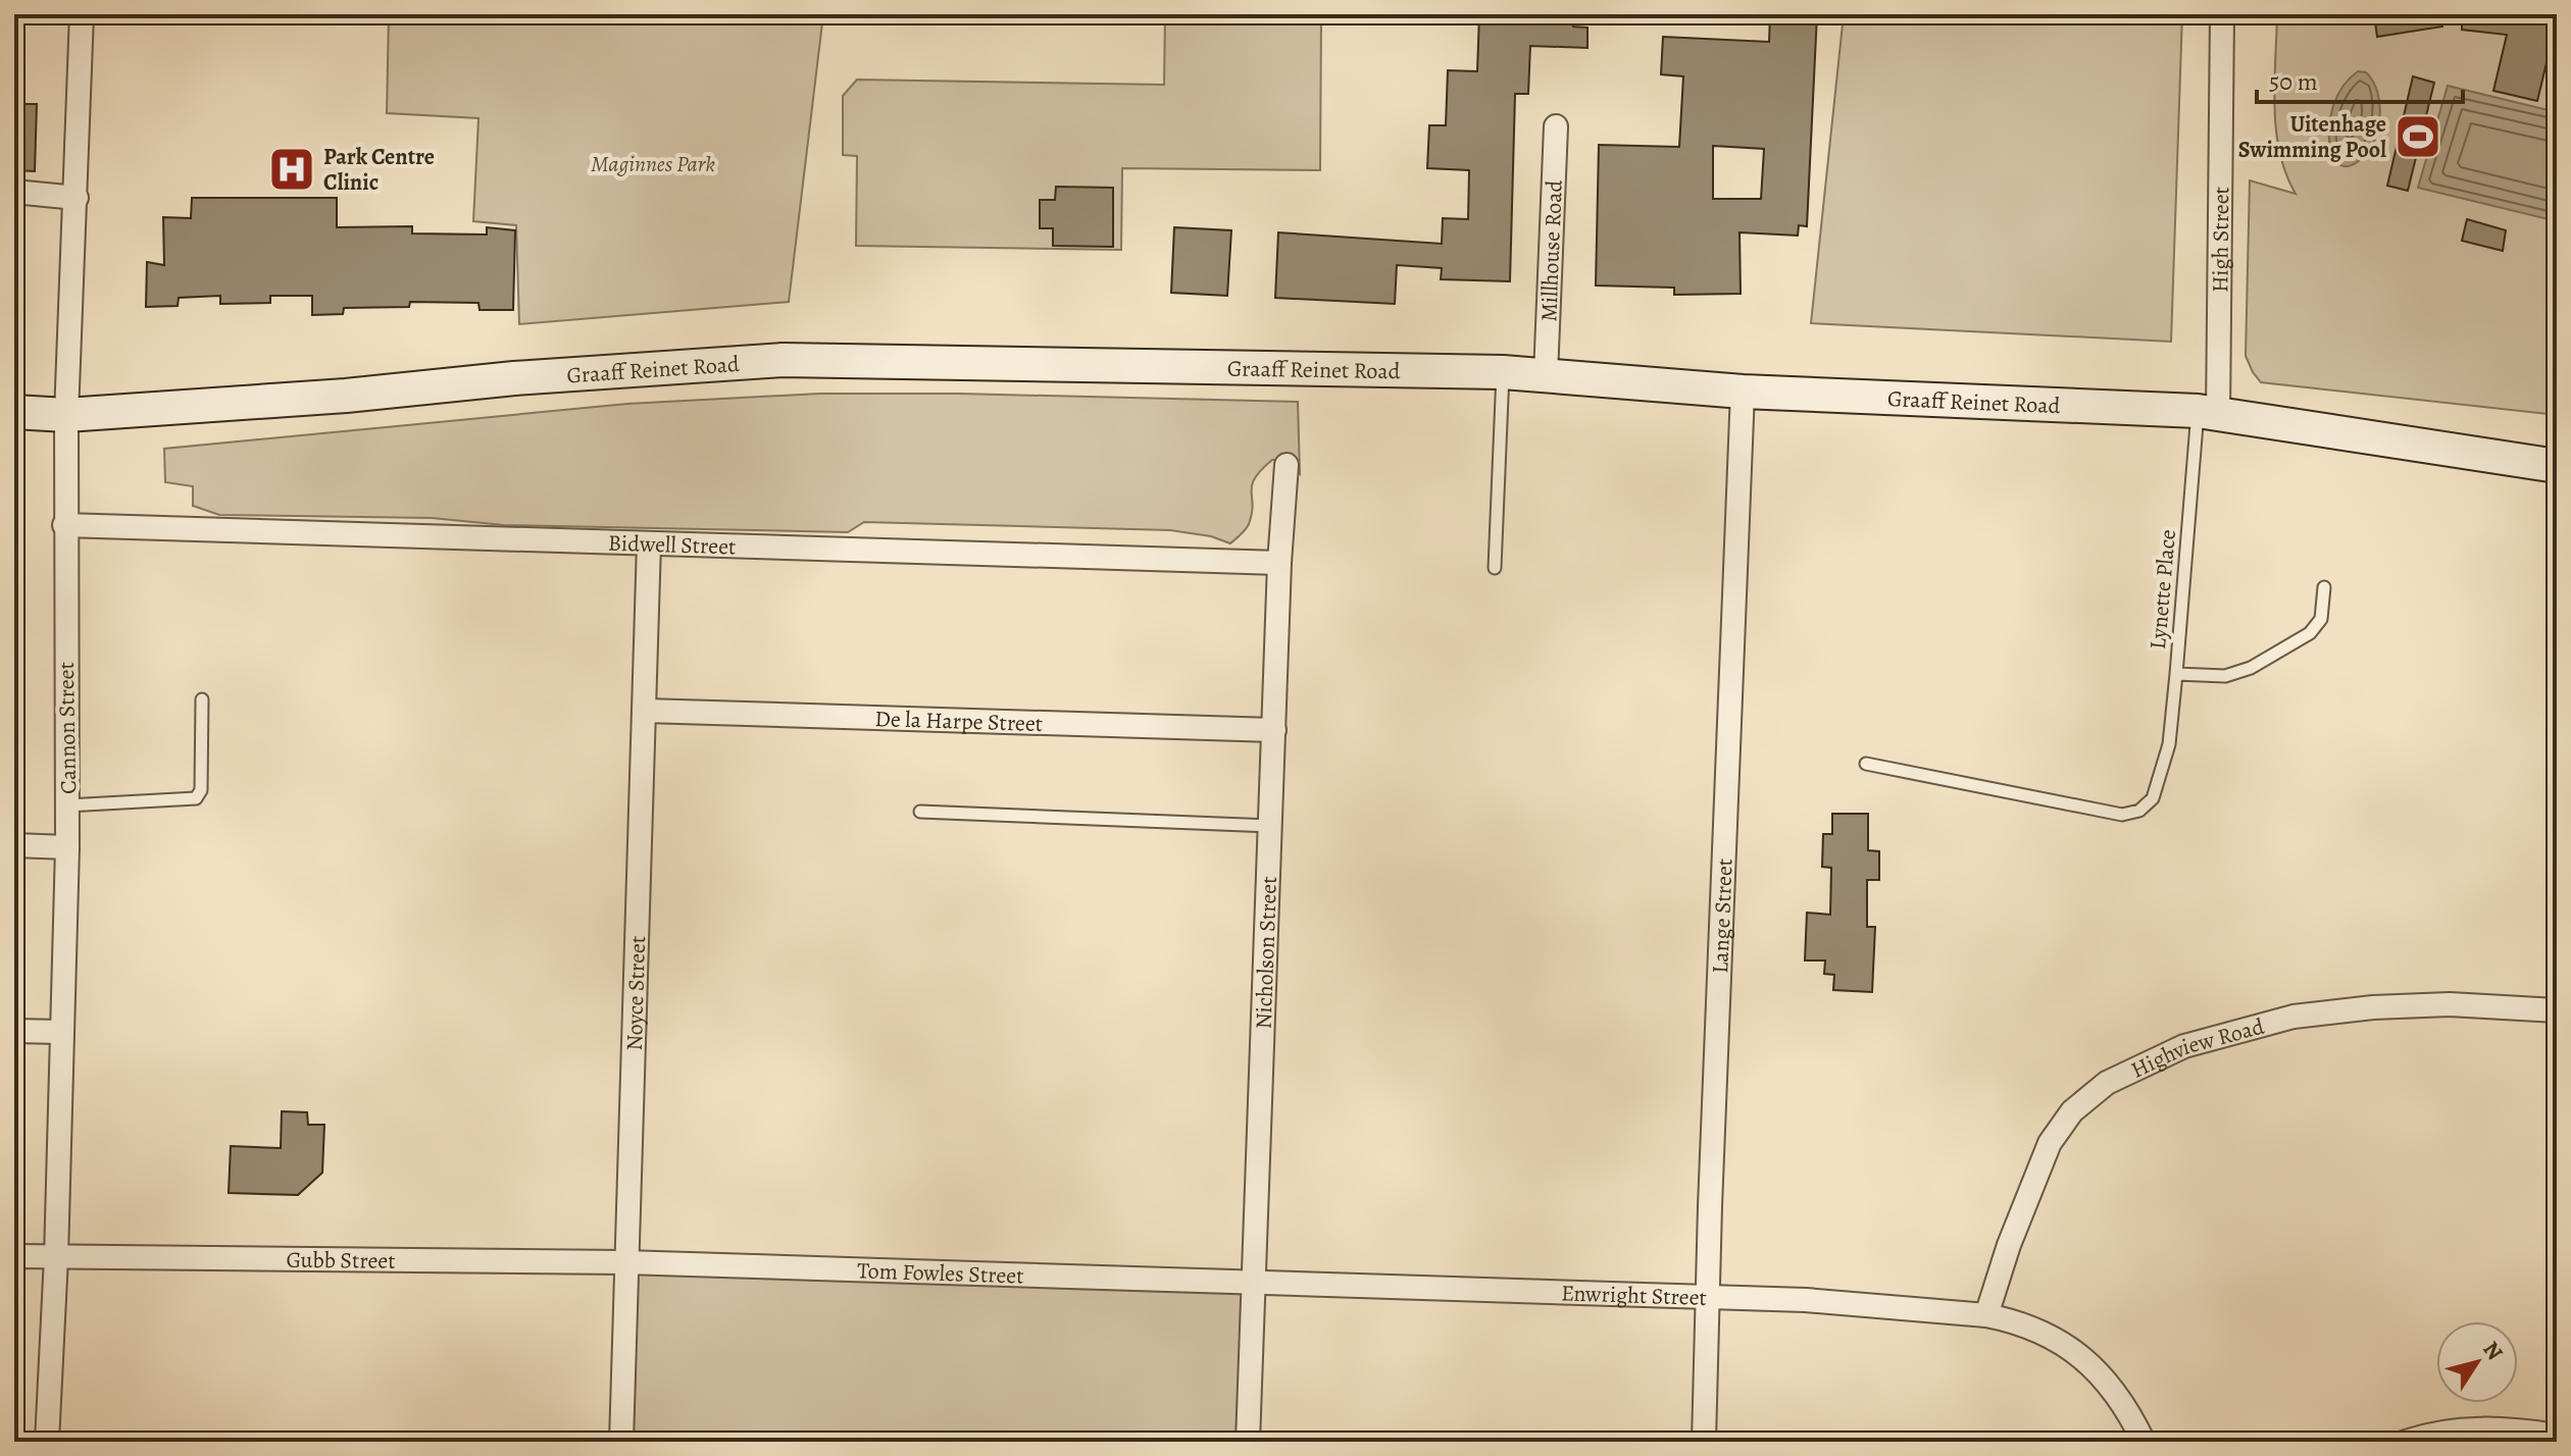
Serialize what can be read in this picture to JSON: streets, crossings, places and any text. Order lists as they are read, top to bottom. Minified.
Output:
{"streets":{"main road":["Graaff Reinet Road"],"street":["High Street","Millhouse Road","Bidwell Street","De la Harpe Street","Cannon Street","Lange Street","Nicholson Street","Noyce Street","Highview Road","Gubb Street","Tom Fowles Street","Enwright Street"],"lane":["Lynette Place"]},"crossings":[["High Street","Graaff Reinet Road"],["High Street","Lynette Place"],["Millhouse Road","Graaff Reinet Road"],["Graaff Reinet Road","Lynette Place"],["Graaff Reinet Road","Cannon Street"],["Graaff Reinet Road","Lange Street"],["Bidwell Street","Cannon Street"],["Bidwell Street","Nicholson Street"],["Bidwell Street","Noyce Street"],["De la Harpe Street","Nicholson Street"],["De la Harpe Street","Noyce Street"],["Cannon Street","Gubb Street"],["Lange Street","Enwright Street"],["Nicholson Street","Tom Fowles Street"],["Nicholson Street","Enwright Street"],["Noyce Street","Gubb Street"],["Noyce Street","Tom Fowles Street"],["Highview Road","Enwright Street"],["Gubb Street","Tom Fowles Street"],["Tom Fowles Street","Enwright Street"]],"parks":["Maginnes Park"],"places":{"sports":["Uitenhage Swimming Pool"],"hospital":["Park Centre Clinic"]},"scale_bar":"50 m","north":"top right"}
